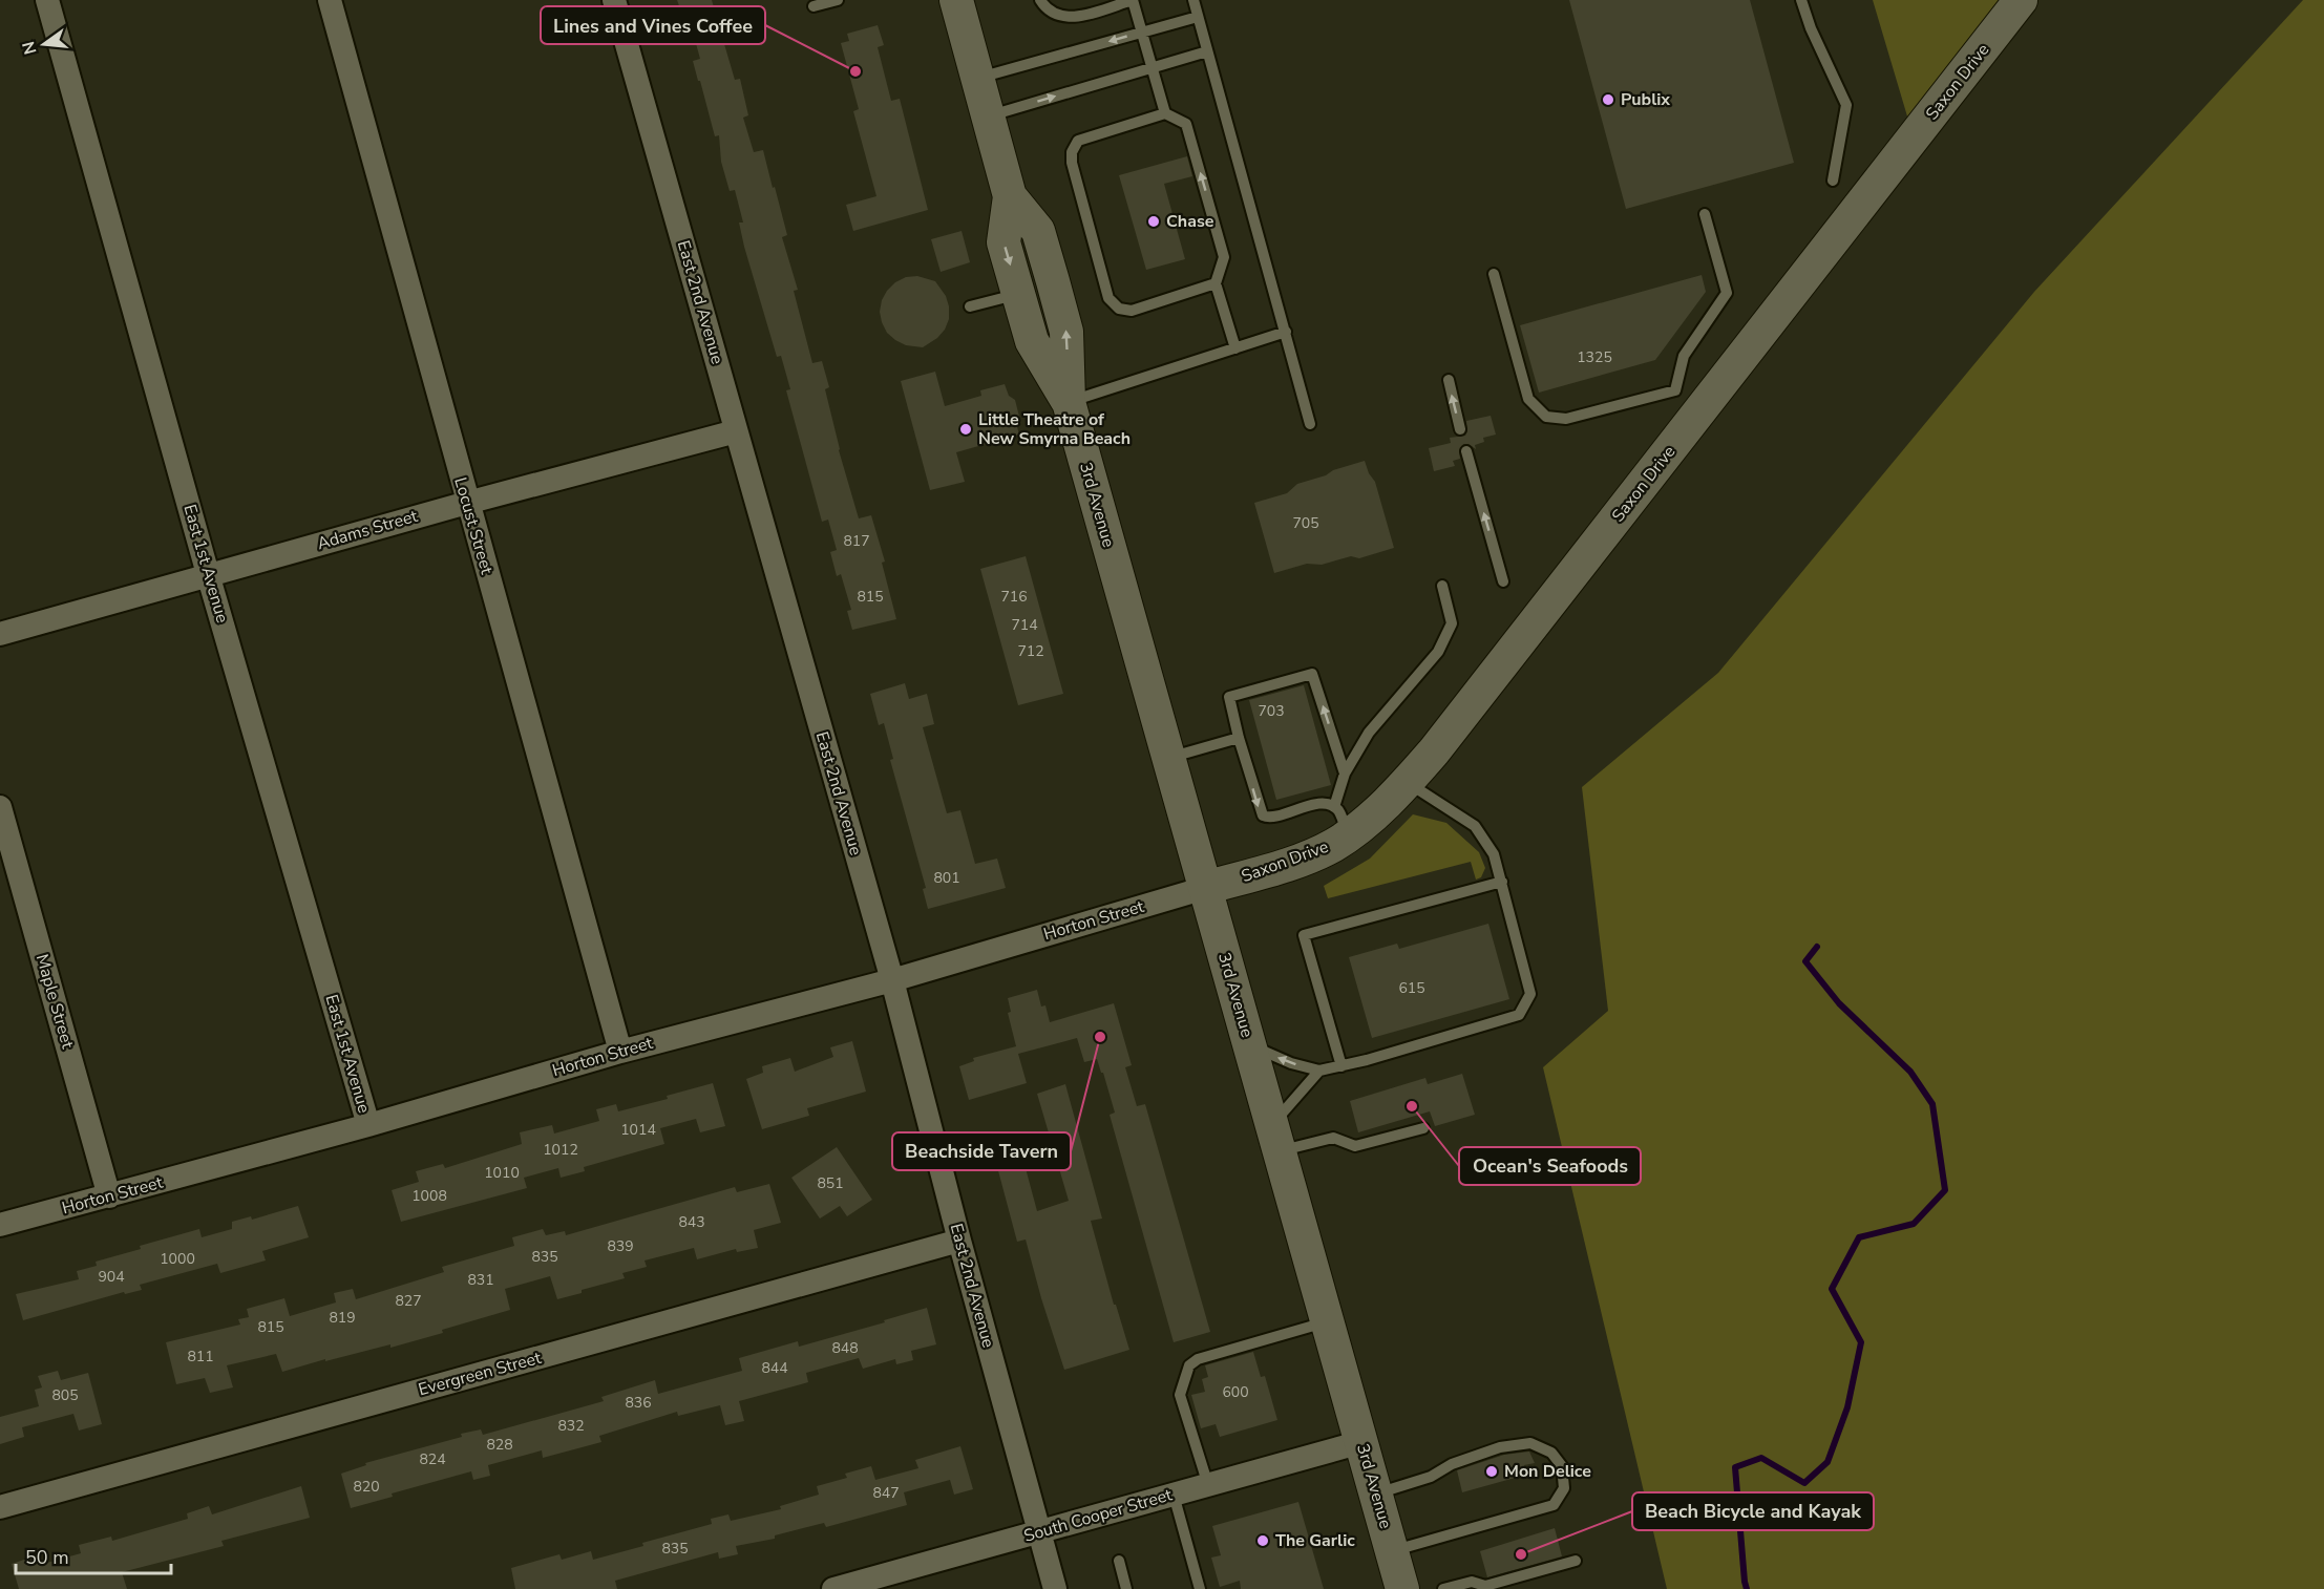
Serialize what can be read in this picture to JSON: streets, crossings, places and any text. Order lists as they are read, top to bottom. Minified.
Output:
{"streets":{"main road":["Saxon Drive","3rd Avenue"],"street":["East 2nd Avenue","Locust Street","Adams Street","East 1st Avenue","Horton Street","Maple Street","Evergreen Street","South Cooper Street"]},"crossings":[["Saxon Drive","3rd Avenue"],["Saxon Drive","Horton Street"],["East 2nd Avenue","Adams Street"],["East 2nd Avenue","Horton Street"],["East 2nd Avenue","Evergreen Street"],["East 2nd Avenue","South Cooper Street"],["3rd Avenue","Horton Street"],["3rd Avenue","South Cooper Street"],["Locust Street","Adams Street"],["Locust Street","Horton Street"],["Adams Street","East 1st Avenue"],["East 1st Avenue","Horton Street"],["Horton Street","Maple Street"]],"places":["Lines and Vines Coffee","Publix","Chase","Little Theatre of New Smyrna Beach","Beachside Tavern","Ocean's Seafoods","Mon Delice","The Garlic","Beach Bicycle and Kayak"],"house_numbers":["1325","705","817","815","716","714","712","703","801","615","1014","1012","1010","851","1008","843","839","835","1000","904","831","827","819","815","848","811","844","600","805","836","832","828","824","820","847","835"],"scale_bar":"50 m","north":"left"}
